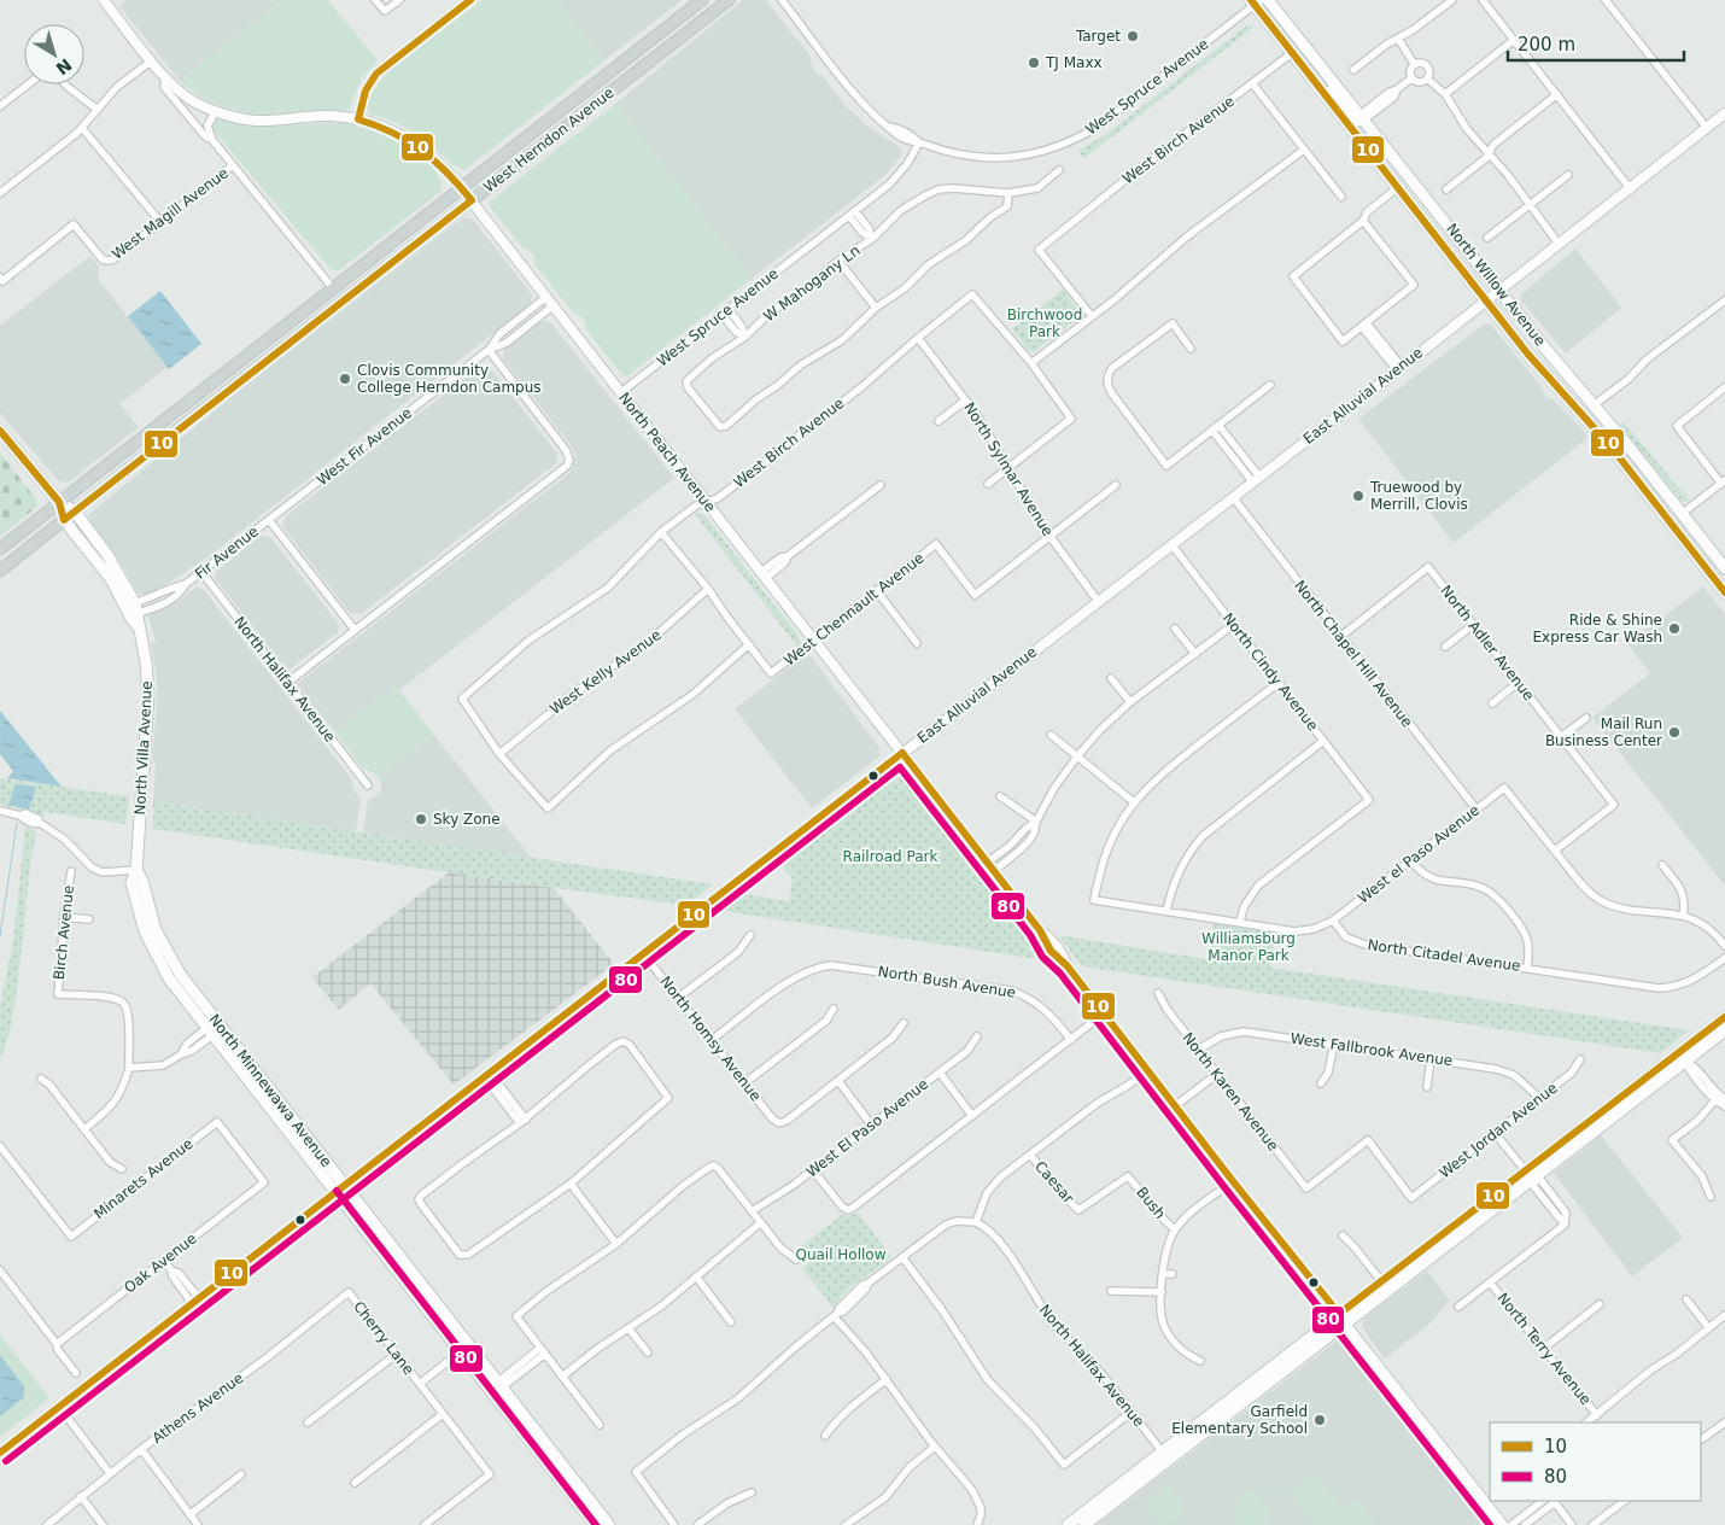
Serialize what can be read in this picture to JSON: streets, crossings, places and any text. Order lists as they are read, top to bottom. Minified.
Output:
{"streets":{"main road":["West Herndon Avenue","North Willow Avenue","North Villa Avenue","North Minnewawa Avenue"],"street":["West Spruce Avenue","West Birch Avenue","West Magill Avenue","W Mahogany Ln","East Alluvial Avenue","West Fir Avenue","North Peach Avenue","North Sylmar Avenue","Fir Avenue","West Chennault Avenue","North Adler Avenue","North Chapel Hill Avenue","West Kelly Avenue","North Cindy Avenue","North Halifax Avenue","West el Paso Avenue","Birch Avenue","North Citadel Avenue","North Bush Avenue","North Homsy Avenue","West Fallbrook Avenue","North Karen Avenue","West El Paso Avenue","West Jordan Avenue","Minarets Avenue","Caesar","Bush","Oak Avenue","Cherry Lane","North Terry Avenue","Athens Avenue"]},"crossings":[["West Spruce Avenue","North Willow Avenue"],["West Spruce Avenue","North Peach Avenue"],["West Herndon Avenue","North Peach Avenue"],["West Herndon Avenue","North Villa Avenue"],["West Birch Avenue","North Willow Avenue"],["West Birch Avenue","North Peach Avenue"],["West Birch Avenue","North Sylmar Avenue"],["West Birch Avenue","West Kelly Avenue"],["West Magill Avenue","North Peach Avenue"],["North Willow Avenue","East Alluvial Avenue"],["East Alluvial Avenue","North Peach Avenue"],["East Alluvial Avenue","North Sylmar Avenue"],["East Alluvial Avenue","North Chapel Hill Avenue"],["East Alluvial Avenue","North Cindy Avenue"],["East Alluvial Avenue","North Homsy Avenue"],["East Alluvial Avenue","North Minnewawa Avenue"],["West Fir Avenue","North Peach Avenue"],["West Fir Avenue","Fir Avenue"],["North Peach Avenue","West Chennault Avenue"],["North Sylmar Avenue","West Chennault Avenue"],["Fir Avenue","North Halifax Avenue"],["Fir Avenue","North Villa Avenue"],["North Adler Avenue","North Chapel Hill Avenue"],["North Adler Avenue","West el Paso Avenue"],["North Chapel Hill Avenue","West el Paso Avenue"],["North Villa Avenue","North Minnewawa Avenue"],["West el Paso Avenue","North Citadel Avenue"],["North Bush Avenue","North Homsy Avenue"],["West Fallbrook Avenue","North Karen Avenue"],["West Fallbrook Avenue","West Jordan Avenue"],["North Karen Avenue","West Jordan Avenue"],["Minarets Avenue","Oak Avenue"],["Caesar","Bush"],["Cherry Lane","Athens Avenue"]],"parks":["Birchwood Park","Railroad Park","Williamsburg Manor Park","Quail Hollow"],"places":["Target","TJ Maxx","Clovis Community College Herndon Campus","Truewood by Merrill, Clovis","Ride & Shine Express Car Wash","Mail Run Business Center","Sky Zone","Garfield Elementary School"],"lines":["transit line 10","transit line 80"],"legend":["10","80"],"scale_bar":"200 m","north":"bottom right"}
